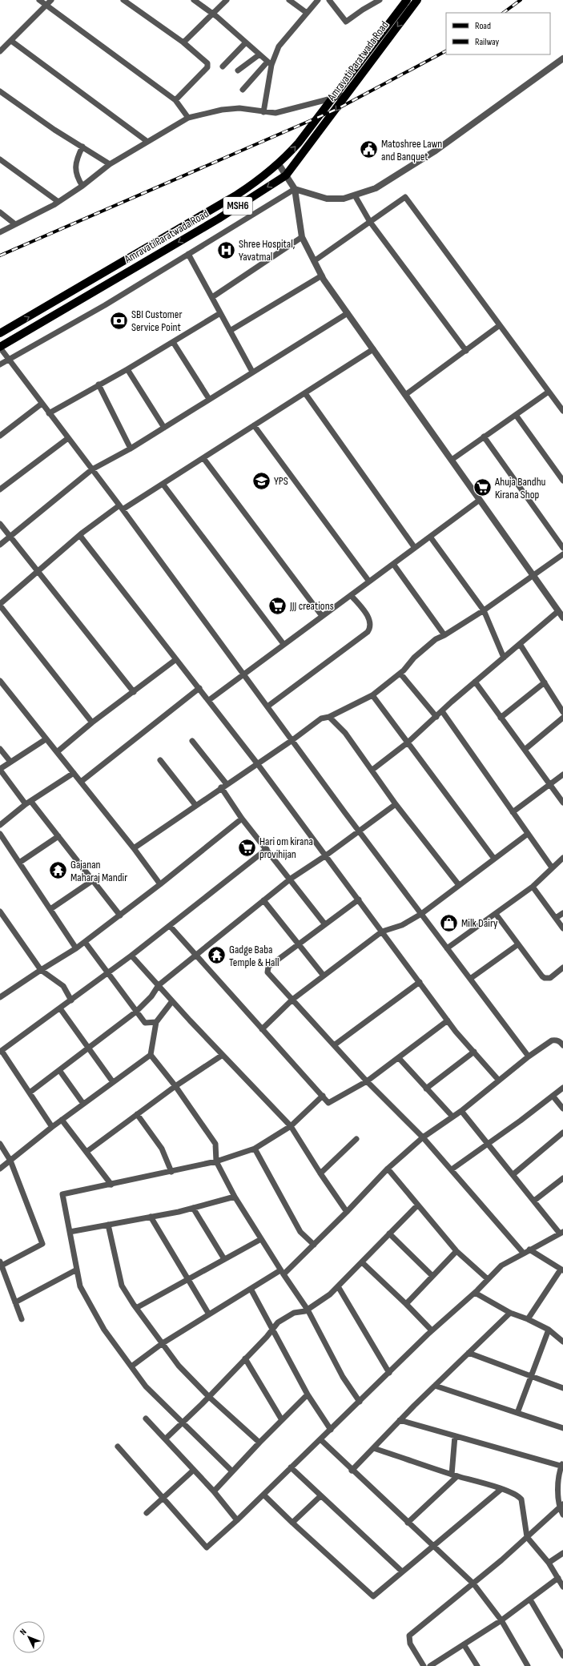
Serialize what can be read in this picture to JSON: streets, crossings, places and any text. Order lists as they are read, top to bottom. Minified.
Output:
{"streets":{"main road":["Amravati Paratwada Road","MSH6"]},"places":{"public building":["Matoshree Lawn and Banquet"],"hospital":["Shree Hospital, Yavatmal"],"bank":["SBI Customer Service Point"],"school or university":["YPS"],"supermarket":["Ahuja Bandhu Kirana Shop","JJJ creations","Hari om kirana provihijan"],"temple":["Gajanan Maharaj Mandir","Gadge Baba Temple & Hall"],"shop":["Milk Dairy"]},"legend":["Road","Railway"],"north":"top left"}
